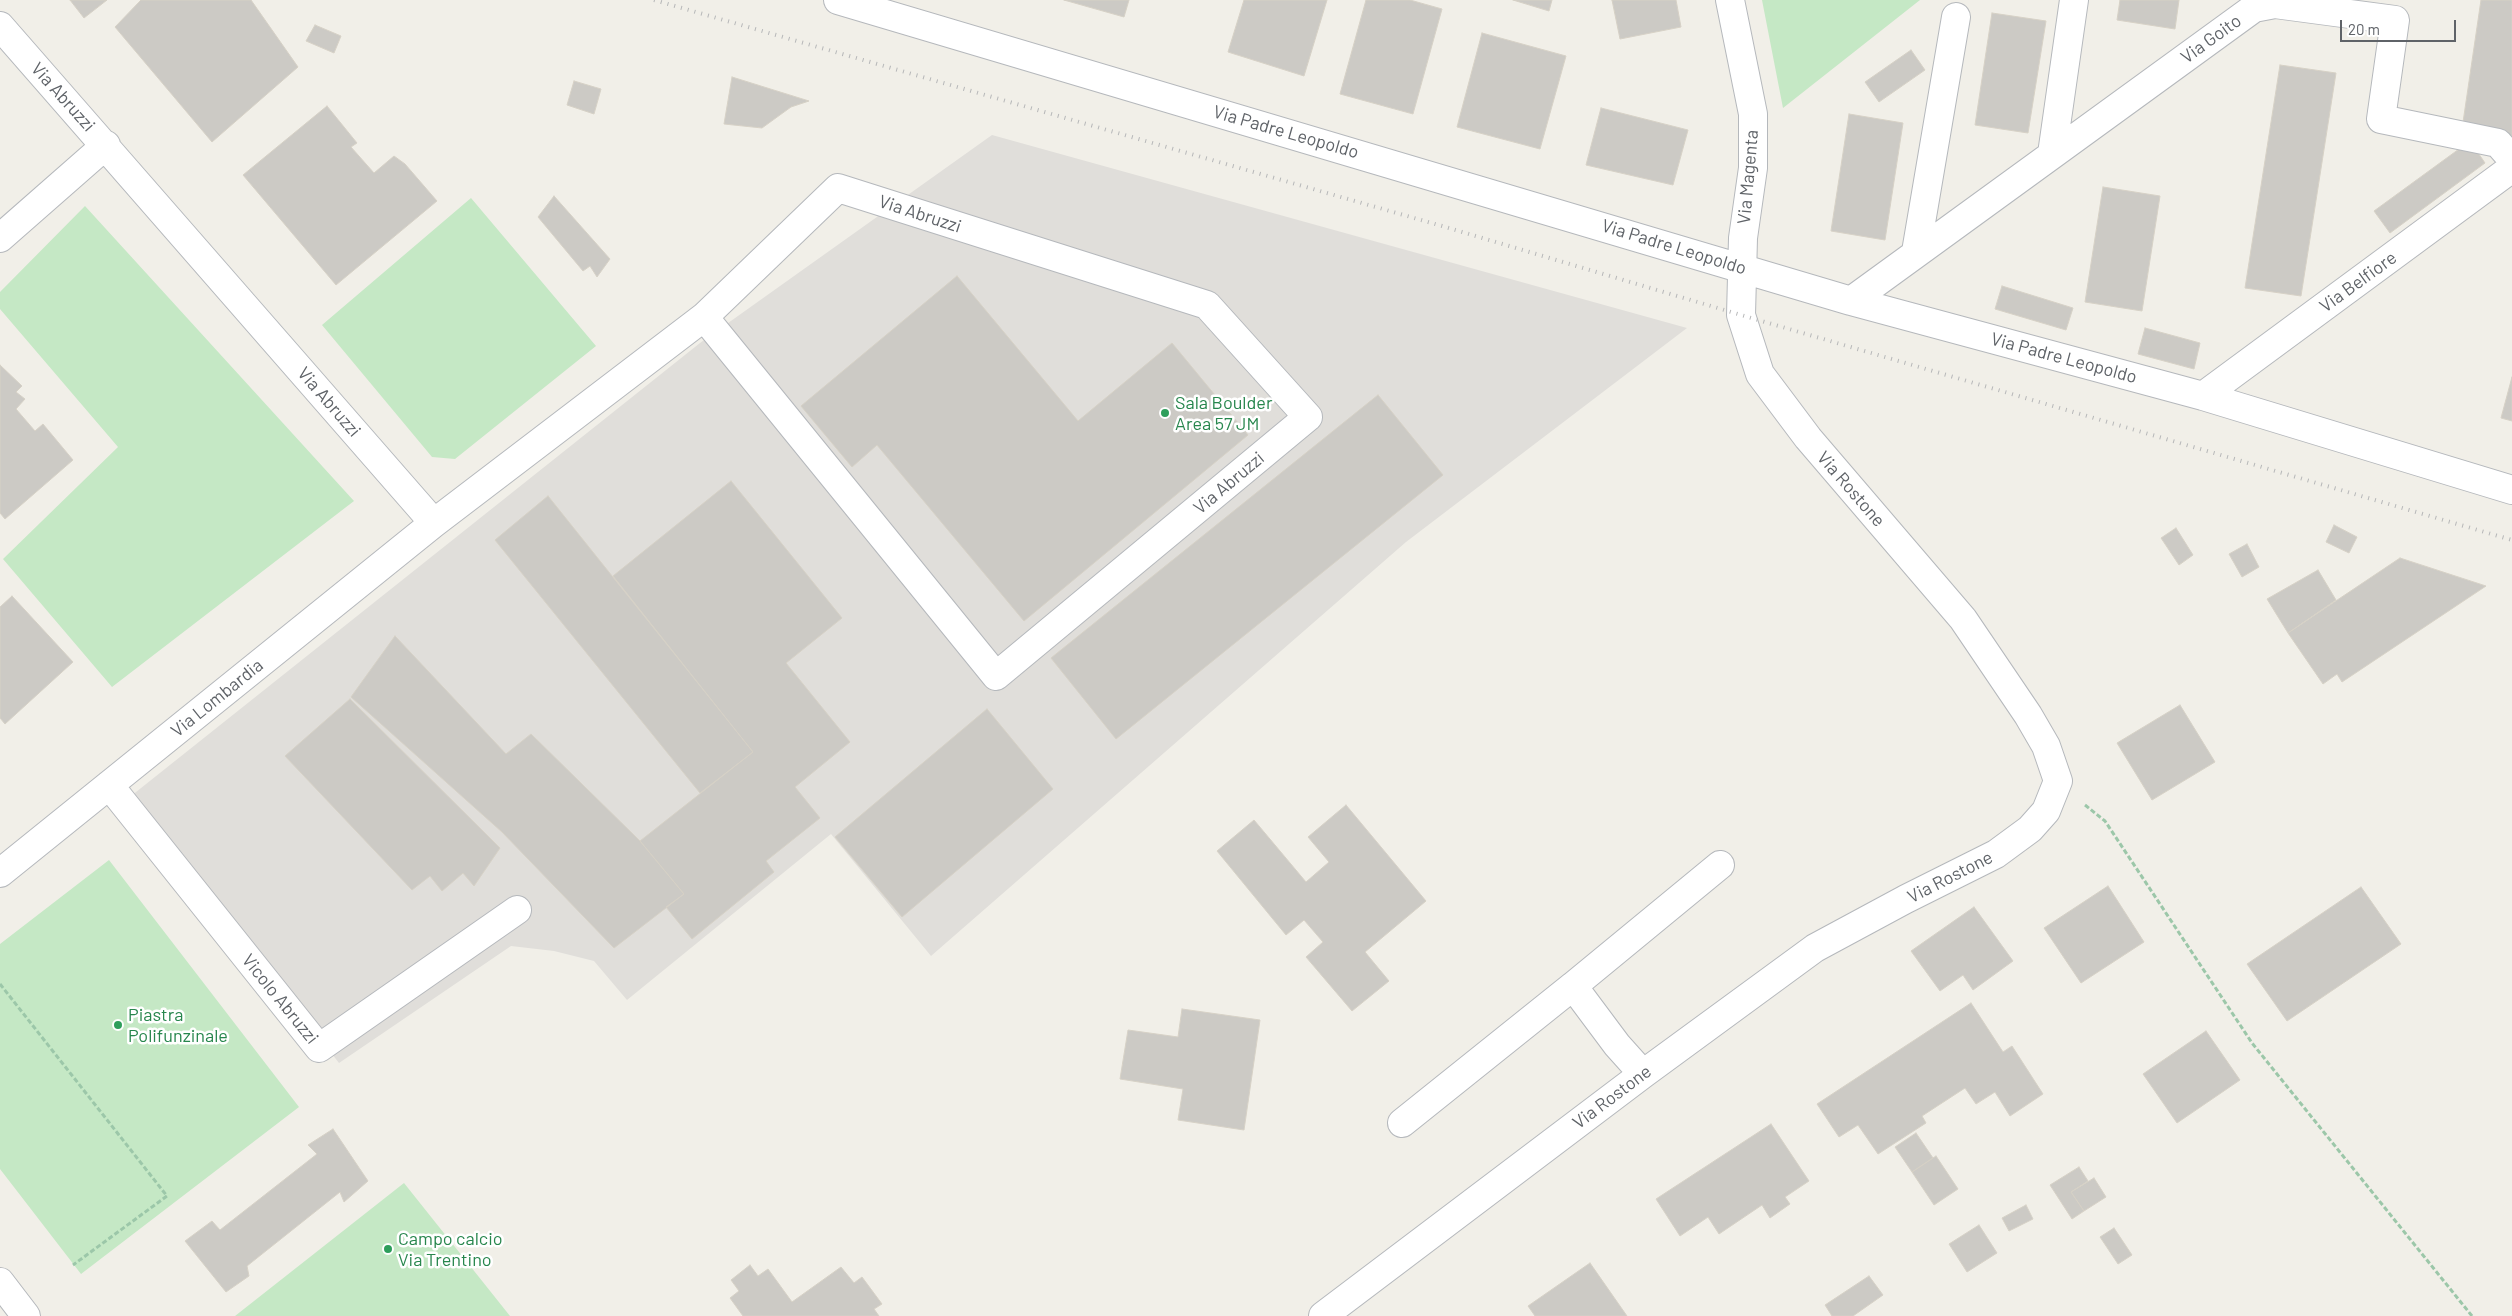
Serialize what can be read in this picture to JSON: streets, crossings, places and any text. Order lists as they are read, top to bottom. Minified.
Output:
{"streets":{"street":["Via Goito","Via Abruzzi","Via Padre Leopoldo","Via Magenta","Via Belfiore","Via Rostone","Via Lombardia","Vicolo Abruzzi"]},"crossings":[["Via Goito","Via Padre Leopoldo"],["Via Abruzzi","Via Lombardia"],["Via Padre Leopoldo","Via Magenta"],["Via Padre Leopoldo","Via Belfiore"],["Via Padre Leopoldo","Via Rostone"],["Via Magenta","Via Rostone"],["Via Lombardia","Vicolo Abruzzi"]],"places":["Sala Boulder Area 57 JM","Piastra Polifunzinale","Campo calcio Via Trentino"],"scale_bar":"20 m"}
